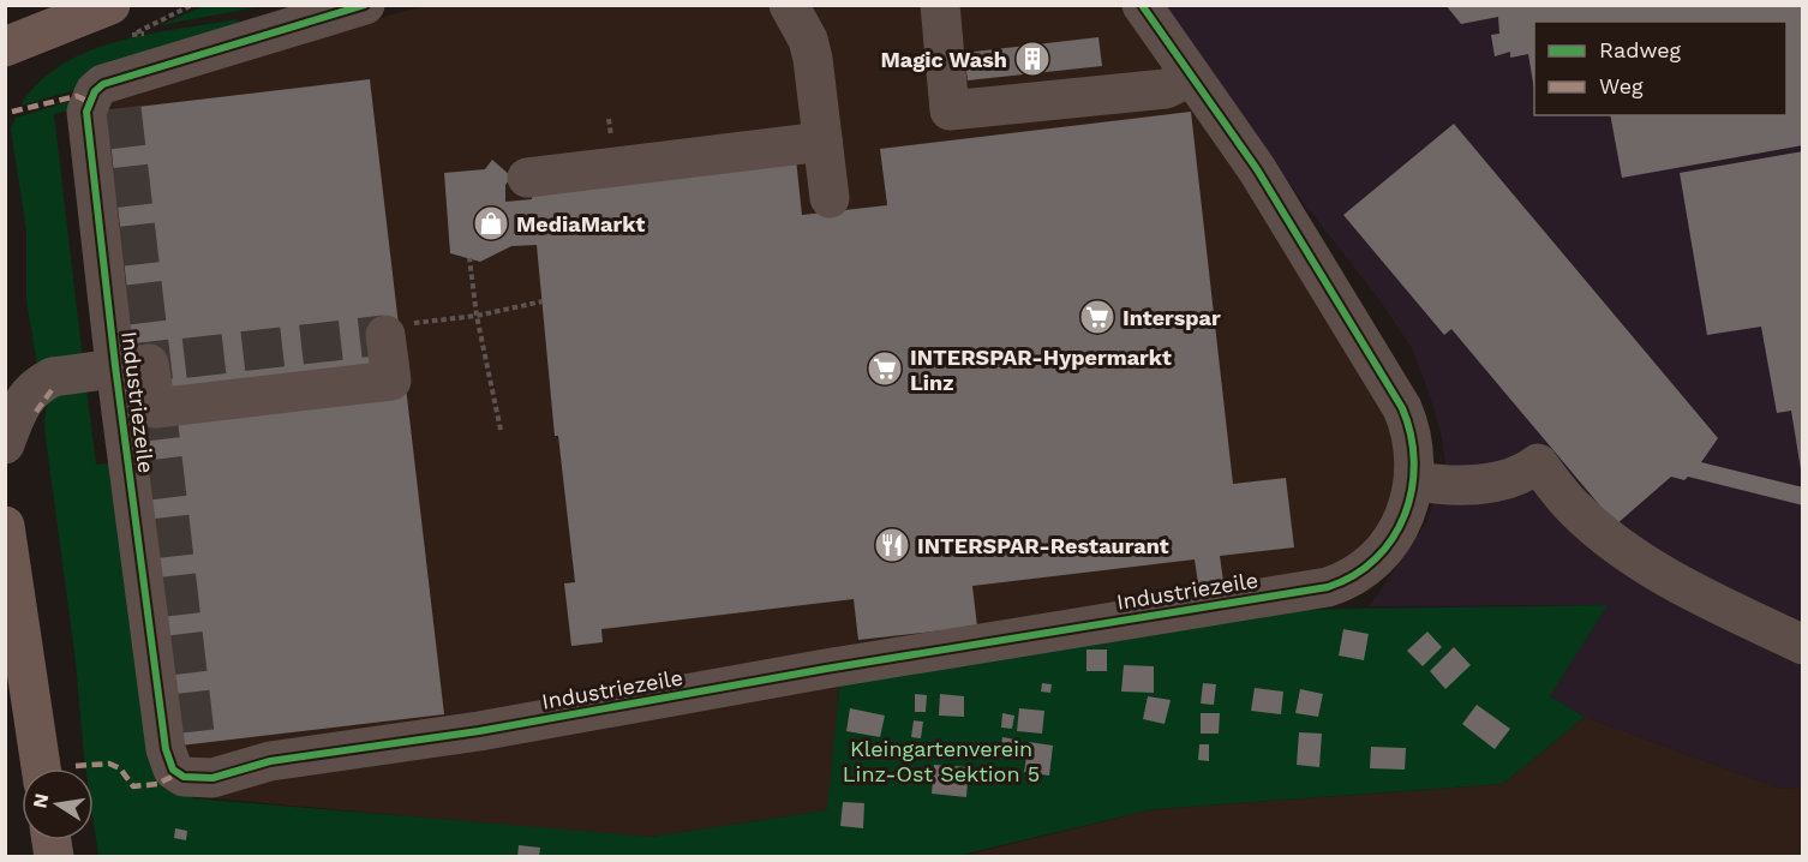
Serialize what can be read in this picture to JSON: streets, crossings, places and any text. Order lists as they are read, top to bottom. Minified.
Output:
{"streets":{"street":["Industriezeile"]},"parks":["Kleingartenverein Linz-Ost Sektion 5"],"places":{"building":["Magic Wash"],"shop":["MediaMarkt"],"supermarket":["Interspar","INTERSPAR-Hypermarkt Linz"],"restaurant":["INTERSPAR-Restaurant"]},"legend":["Radweg","Weg"],"north":"left"}
